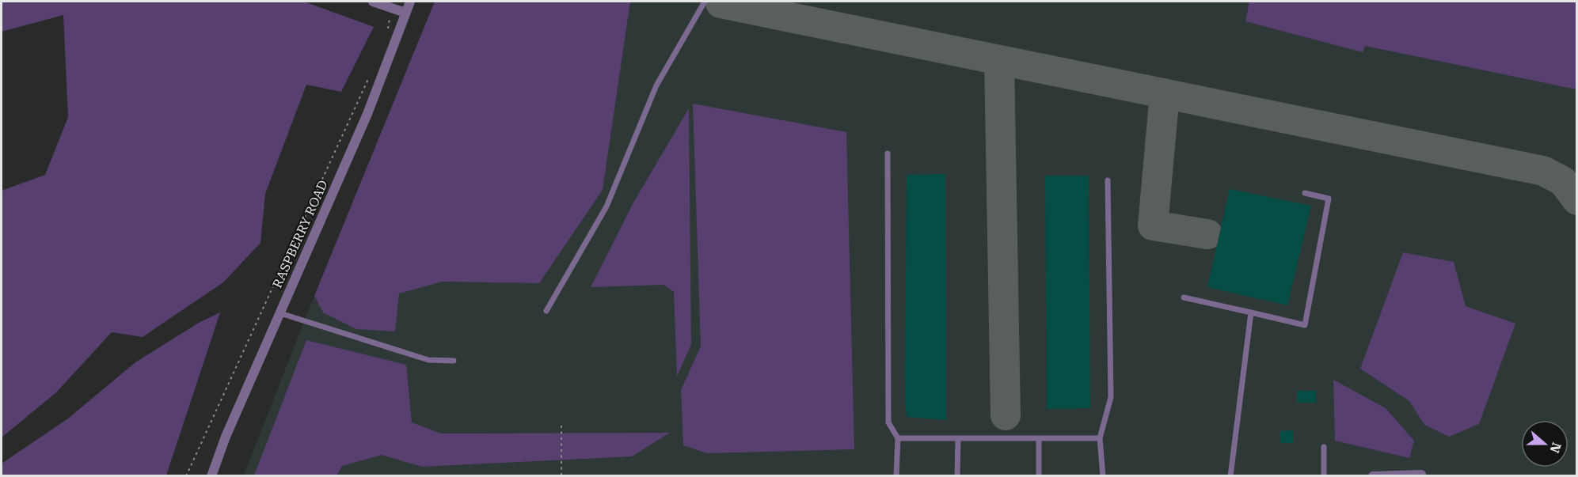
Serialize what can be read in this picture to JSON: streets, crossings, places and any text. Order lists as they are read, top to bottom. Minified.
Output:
{"streets":{"street":["RASPBERRY ROAD"]},"north":"right"}
